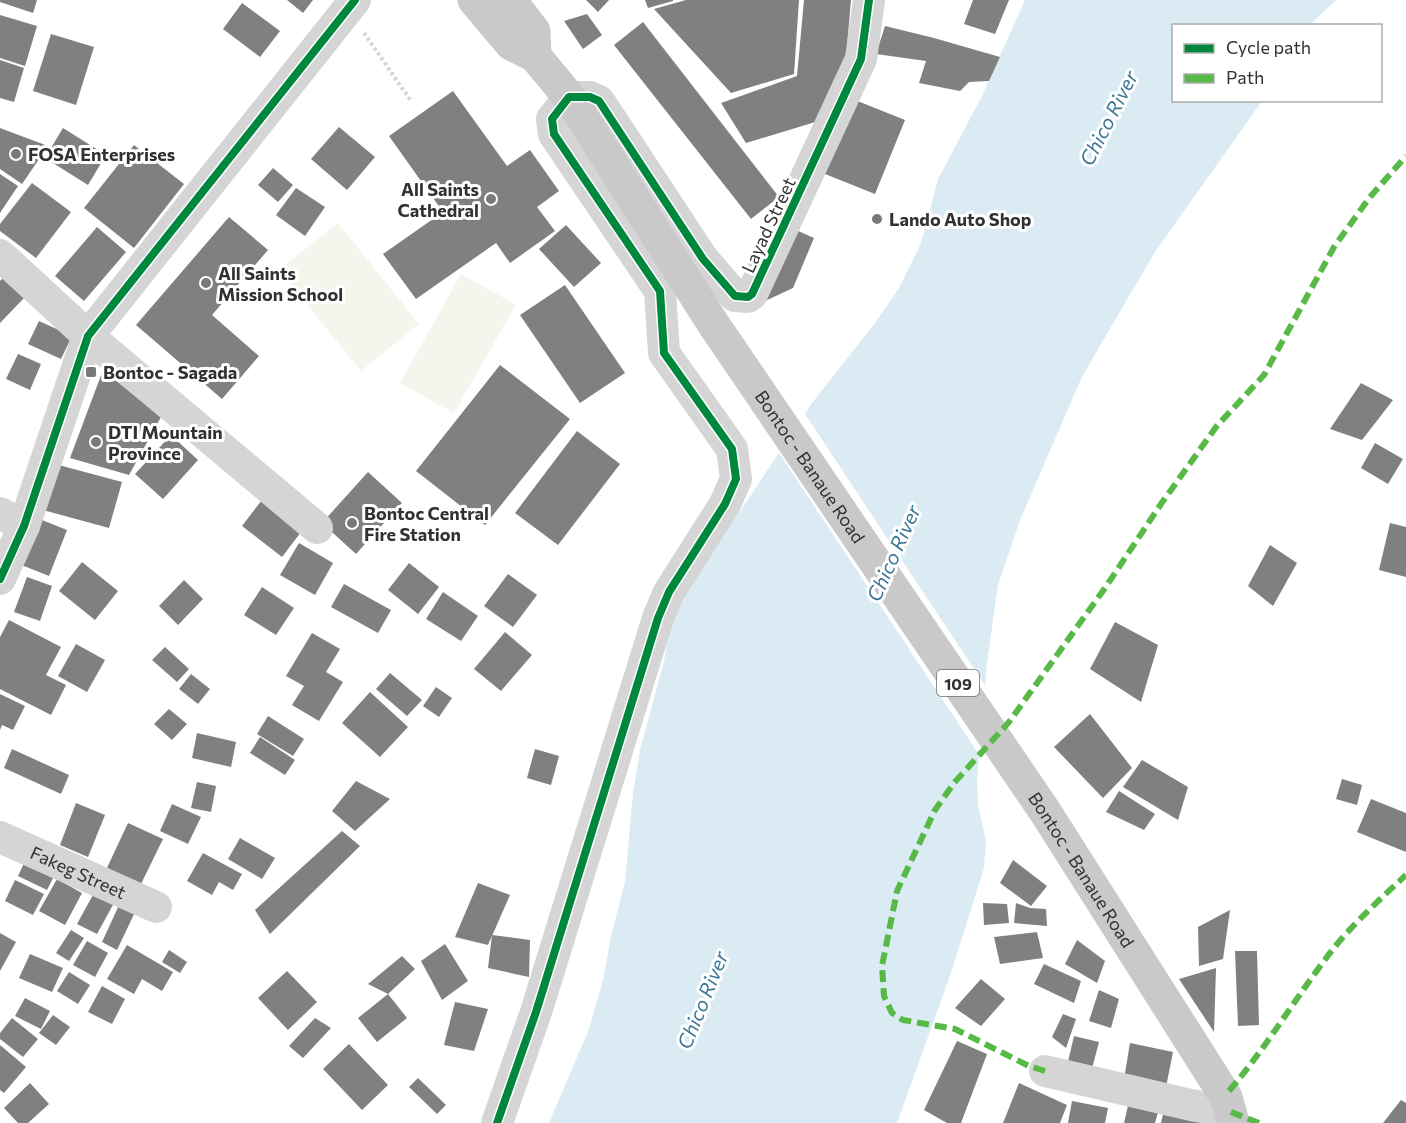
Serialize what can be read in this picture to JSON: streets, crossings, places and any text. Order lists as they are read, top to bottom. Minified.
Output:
{"streets":{"main road":["Bontoc - Banaue Road","109"],"street":["Layad Street","Fakeg Street"]},"crossings":[["Layad Street","Bontoc - Banaue Road"]],"water":["Chico River"],"places":{"other":["FOSA Enterprises","All Saints Cathedral","Lando Auto Shop","All Saints Mission School","DTI Mountain Province","Bontoc Central Fire Station"],"transit":["Bontoc - Sagada"]},"legend":["Cycle path","Path"]}
